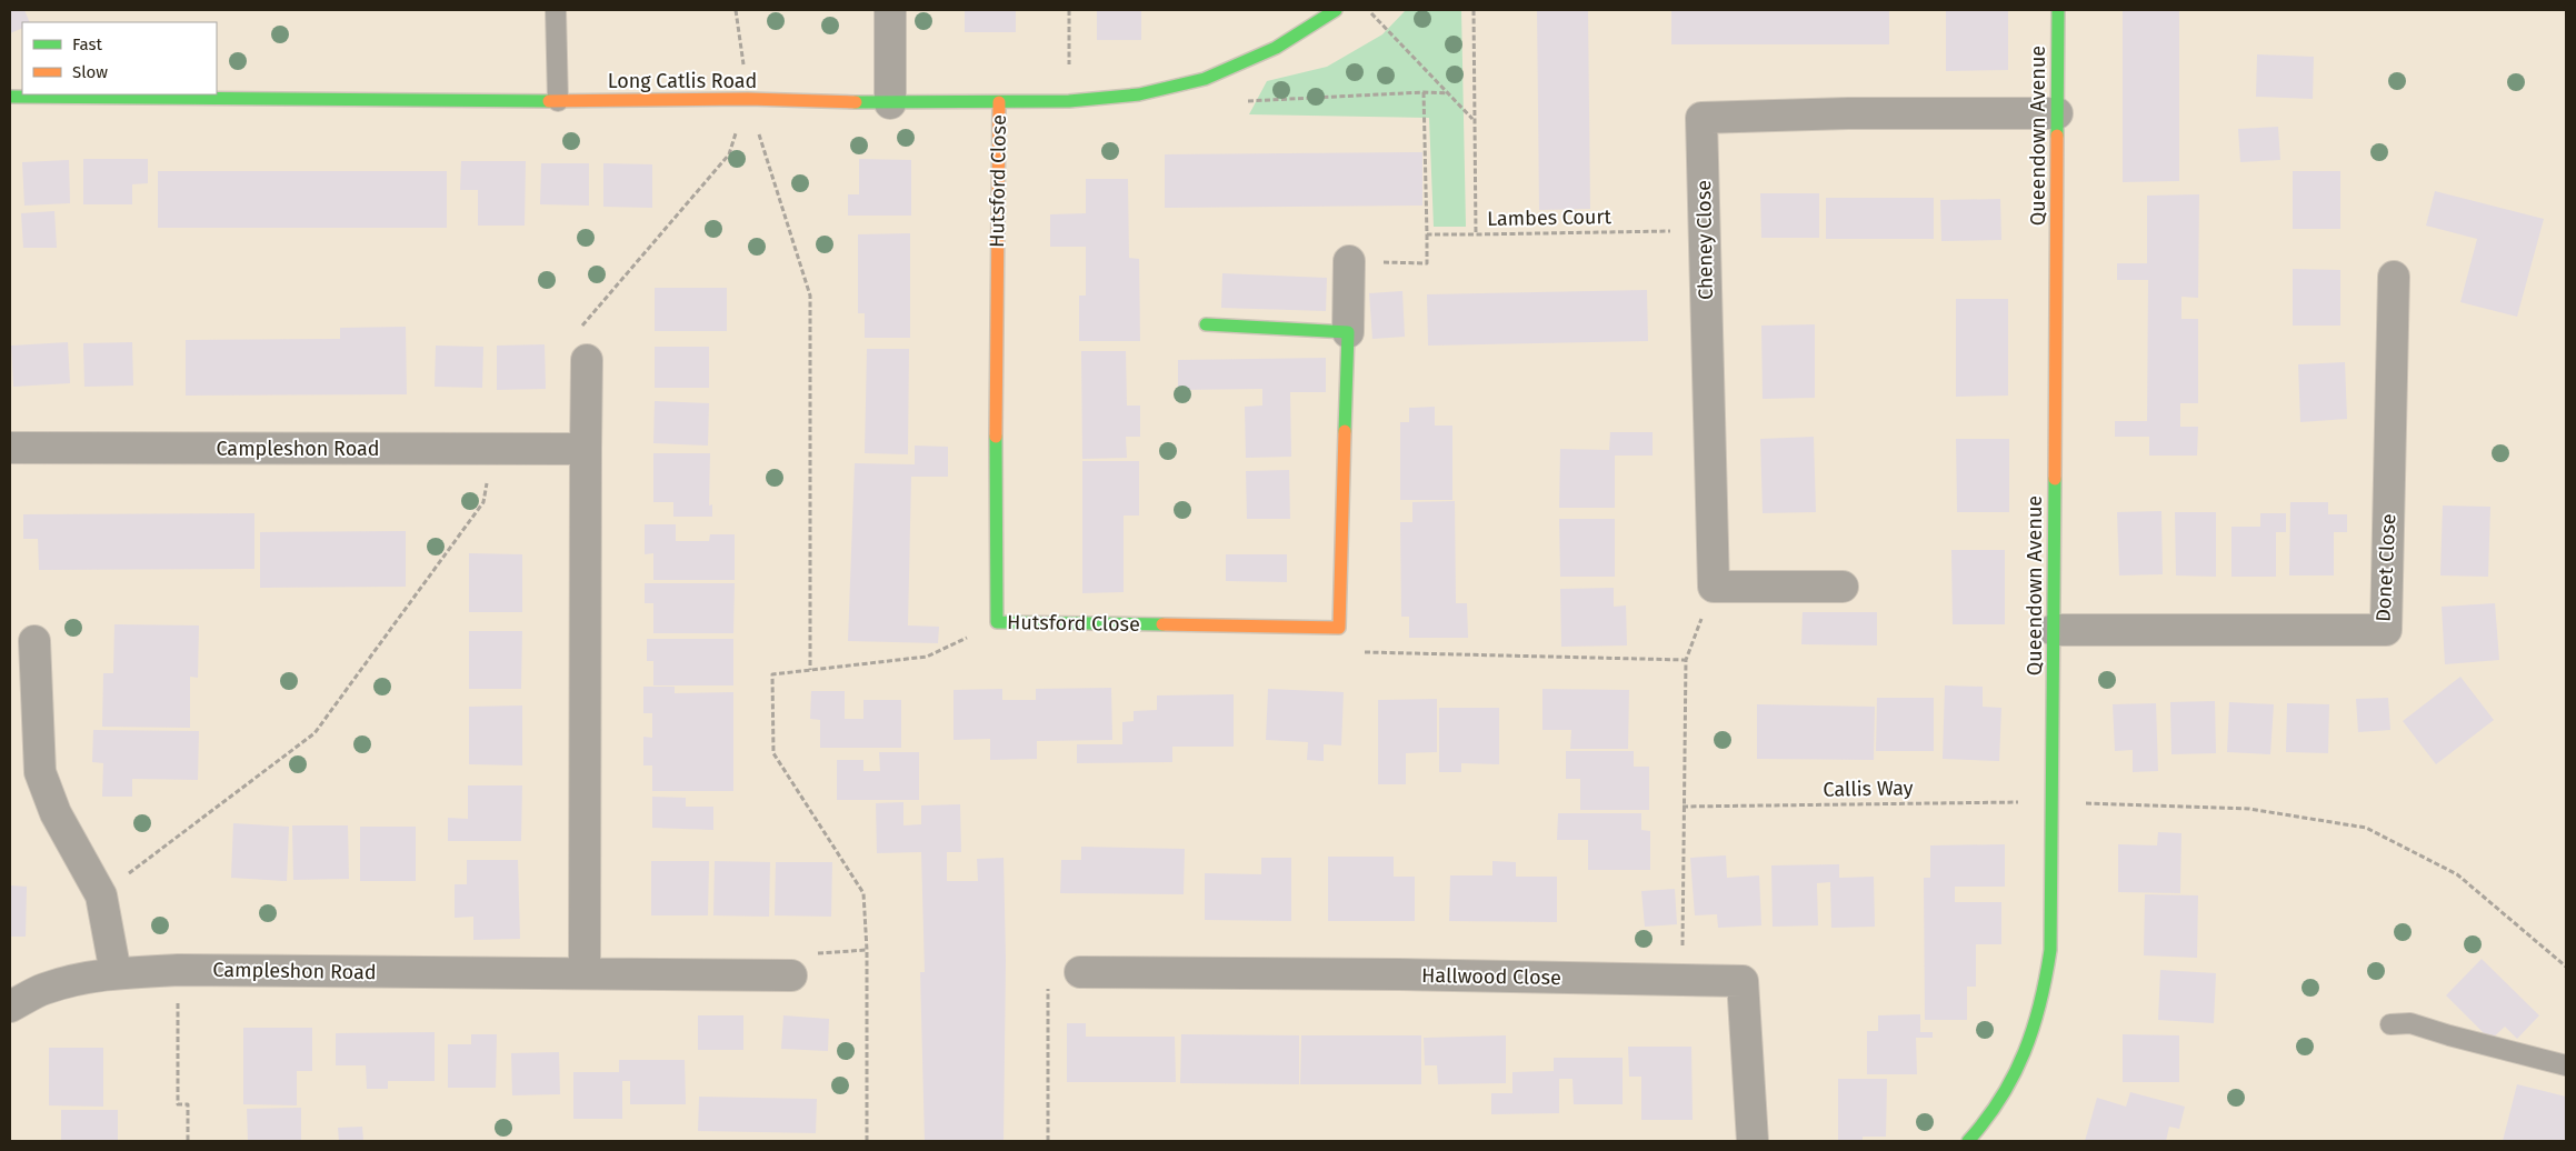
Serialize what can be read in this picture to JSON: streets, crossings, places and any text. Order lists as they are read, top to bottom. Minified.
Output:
{"streets":{"street":["Long Catlis Road","Queendown Avenue","Hutsford Close","Cheney Close","Campleshon Road","Donet Close","Hallwood Close"],"path":["Lambes Court","Callis Way"]},"crossings":[["Long Catlis Road","Hutsford Close"],["Queendown Avenue","Cheney Close"],["Queendown Avenue","Donet Close"],["Queendown Avenue","Callis Way"],["Lambes Court","Cheney Close"]],"legend":["Fast","Slow"]}
